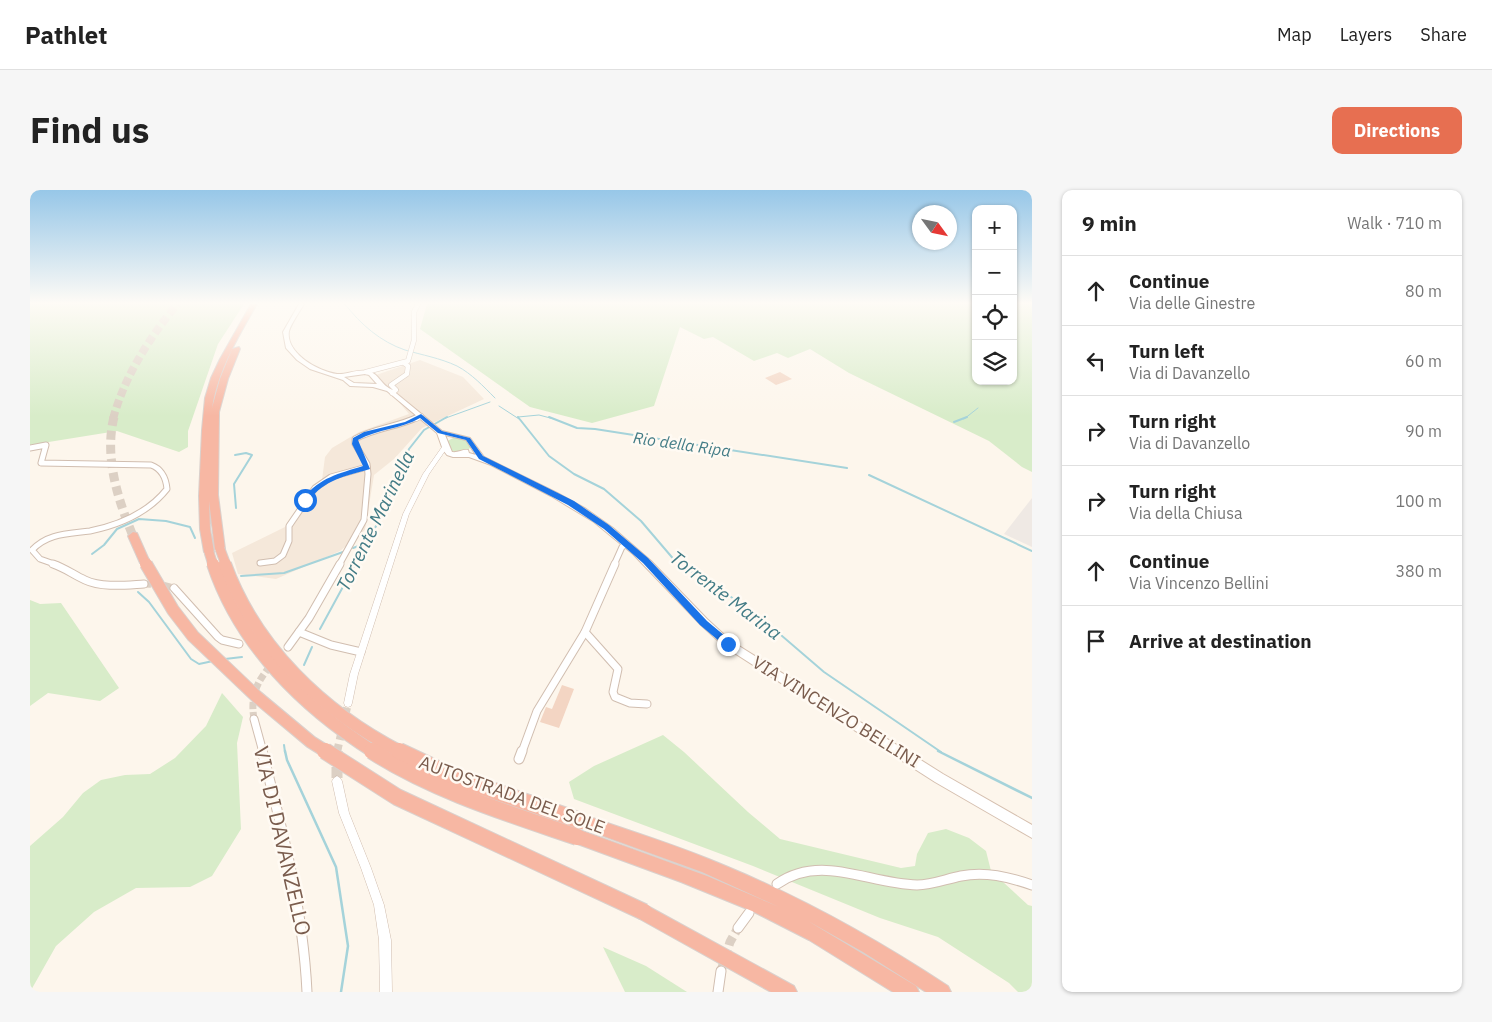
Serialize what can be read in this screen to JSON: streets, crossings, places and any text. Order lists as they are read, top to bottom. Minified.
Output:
{"streets":{"highway":["AUTOSTRADA DEL SOLE"],"main road":["VIA VINCENZO BELLINI"],"street":["VIA DI DAVANZELLO"]},"water":["Rio della Ripa","Torrente Marinella","Torrente Marina"],"north":"bottom right","page":{"header":"Pathlet","nav":["Map","Layers","Share"],"title":"Find us","buttons":"Directions","heading":["9 min","Walk · 710 m"],"map_buttons":["+","−"],"list":[["Continue","Via delle Ginestre","80 m"],["Turn left","Via di Davanzello","60 m"],["Turn right","Via di Davanzello","90 m"],["Turn right","Via della Chiusa","100 m"],["Continue","Via Vincenzo Bellini","380 m"],"Arrive at destination"]}}
